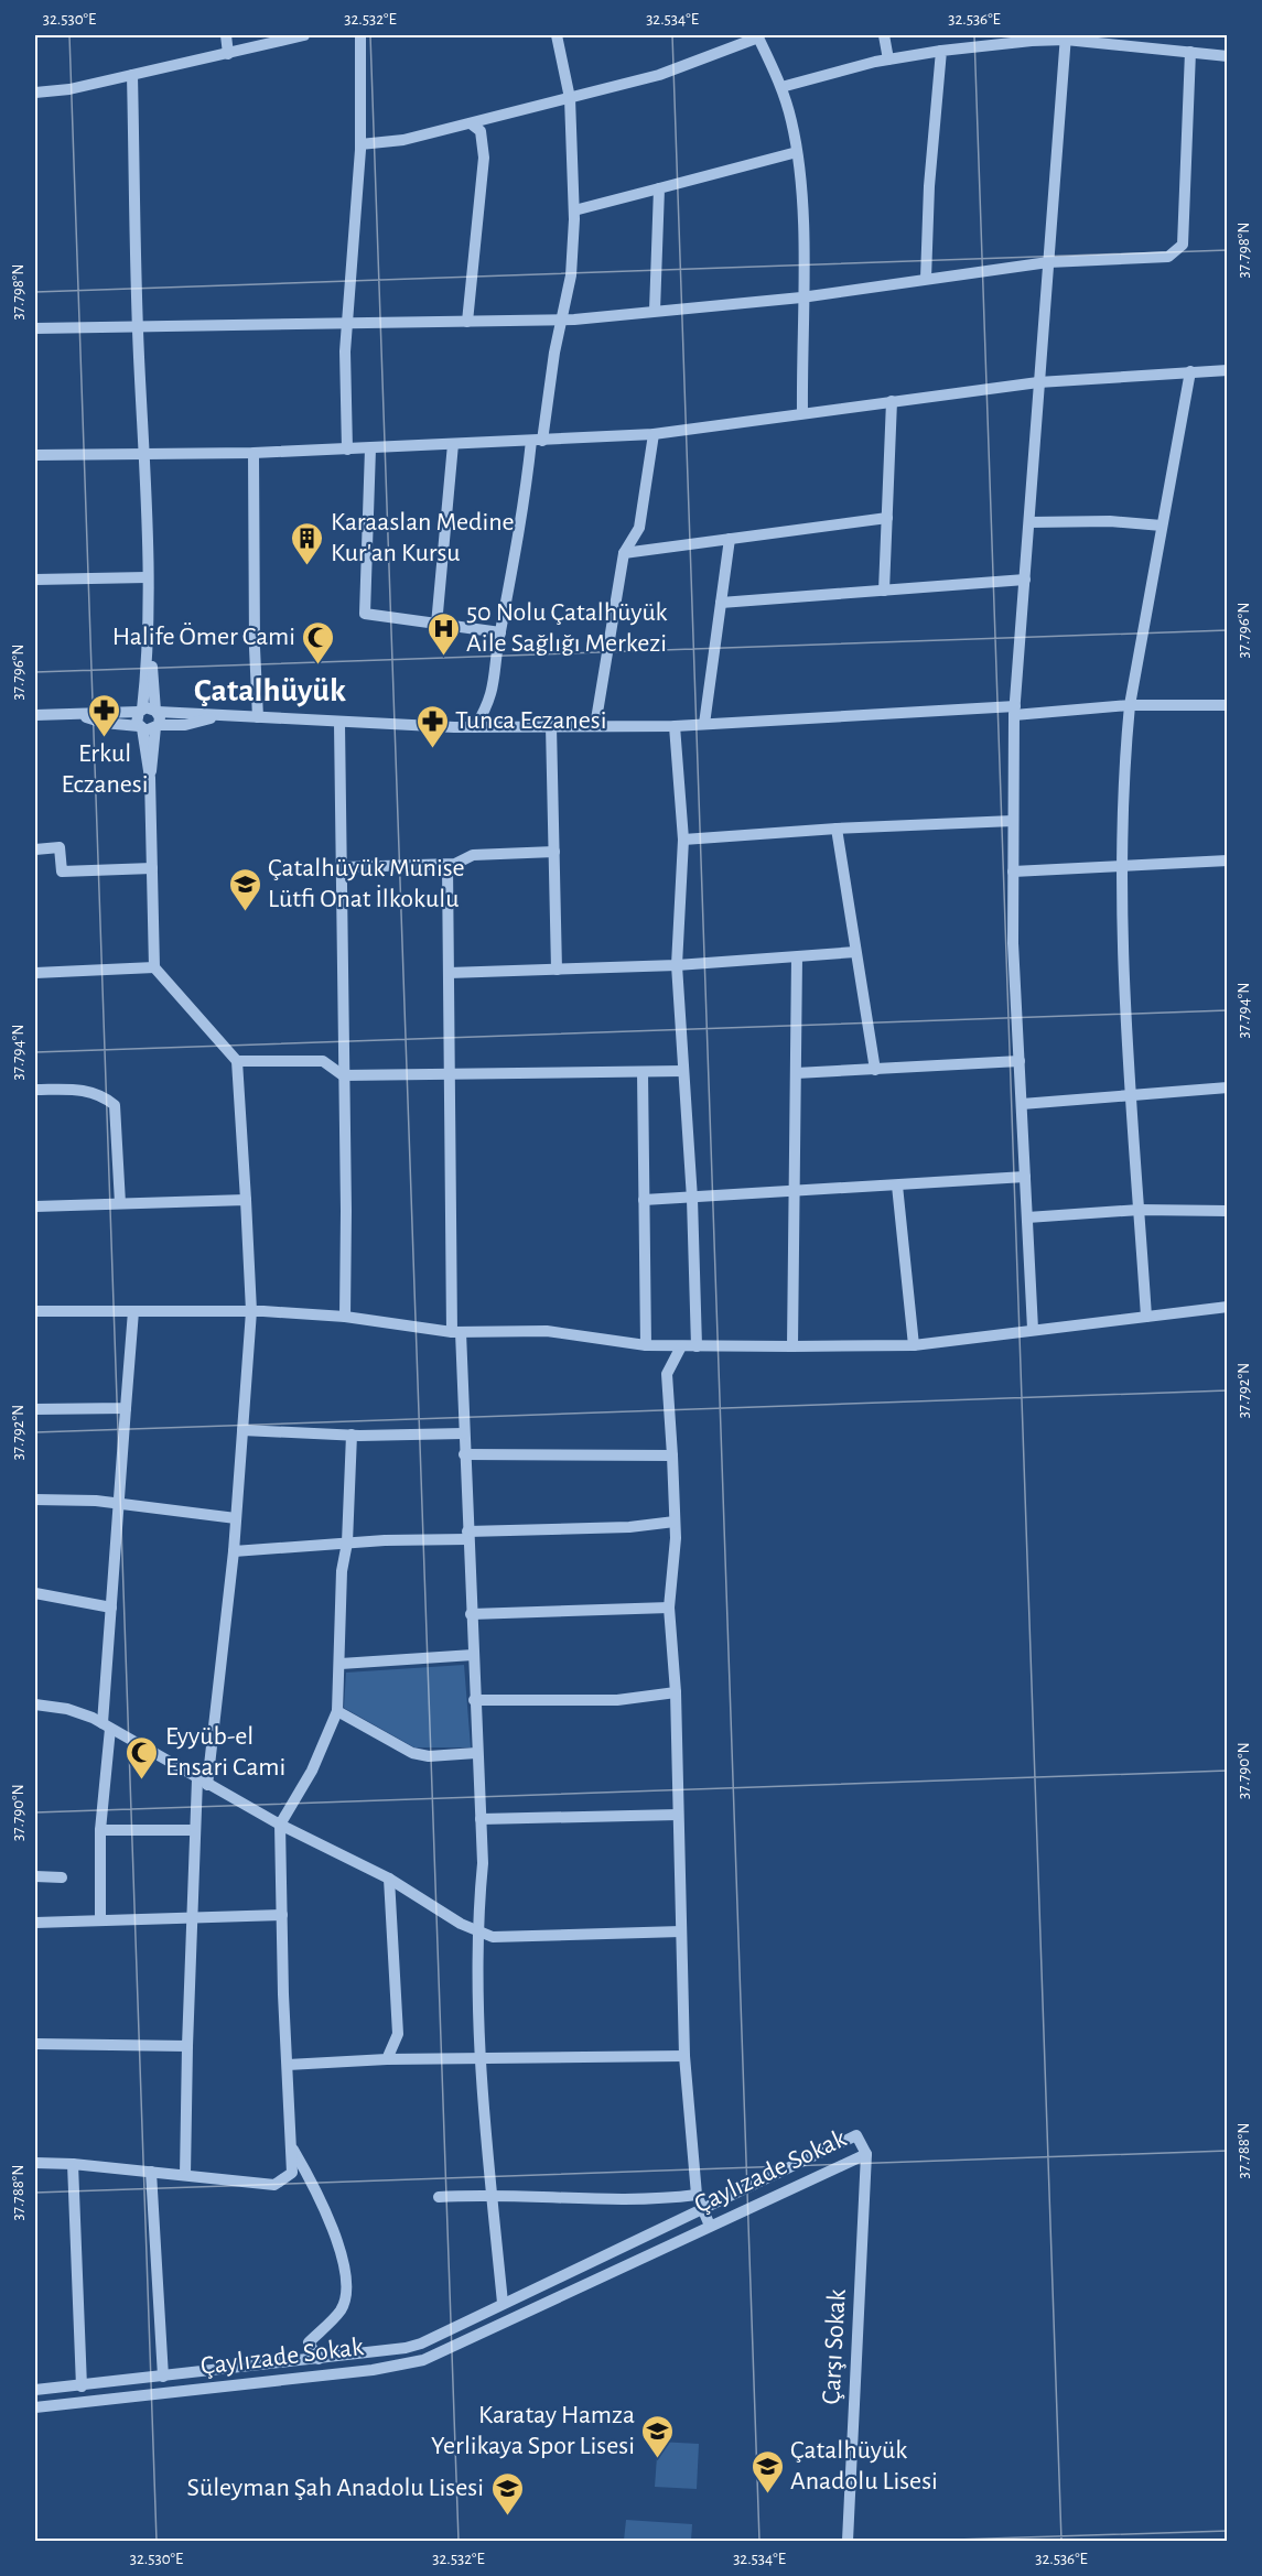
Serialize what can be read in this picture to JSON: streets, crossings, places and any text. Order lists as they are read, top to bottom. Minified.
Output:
{"streets":{"street":["Çaylızade Sokak","Çarşı Sokak"]},"crossings":[["Çaylızade Sokak","Çarşı Sokak"]],"districts":["Çatalhüyük"],"places":{"building":["Karaaslan Medine Kur'an Kursu"],"hospital":["50 Nolu Çatalhüyük Aile Sağlığı Merkezi"],"mosque":["Halife Ömer Cami","Eyyüb-el Ensari Cami"],"pharmacy":["Erkul Eczanesi","Tunca Eczanesi"],"school or university":["Çatalhüyük Münise Lütfi Onat İlkokulu","Karatay Hamza Yerlikaya Spor Lisesi","Çatalhüyük Anadolu Lisesi","Süleyman Şah Anadolu Lisesi"]},"coordinates":["32.530°E","32.532°E","32.534°E","32.536°E","37.798°N","37.796°N","37.794°N","37.792°N","37.790°N","37.788°N"]}
